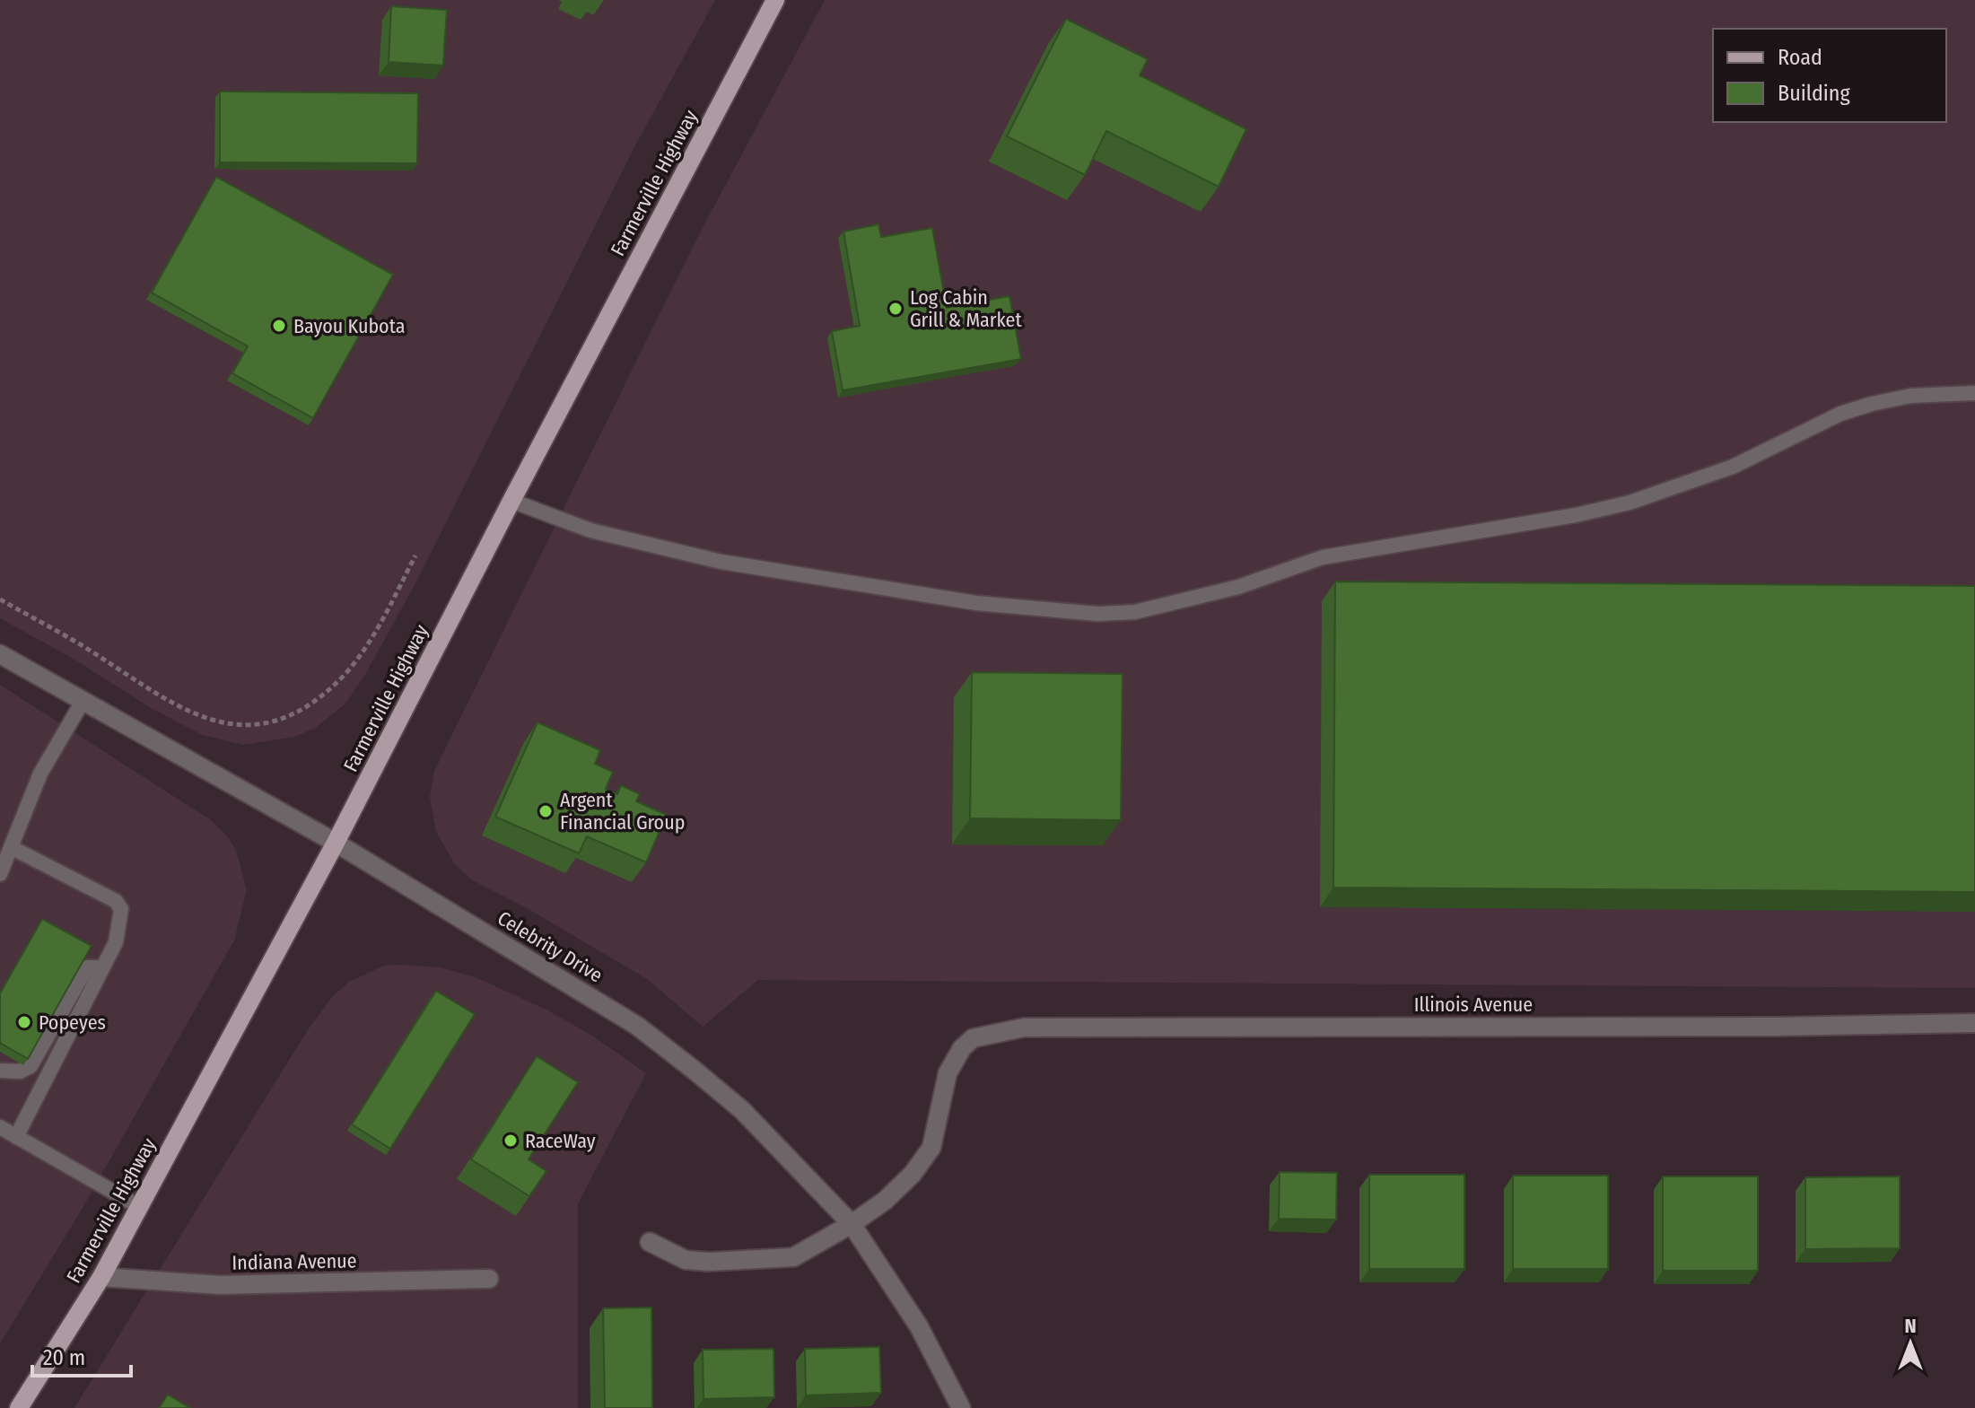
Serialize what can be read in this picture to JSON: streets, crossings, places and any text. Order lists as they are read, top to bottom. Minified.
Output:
{"streets":{"main road":["Farmerville Highway"],"street":["Celebrity Drive","Illinois Avenue","Indiana Avenue"]},"crossings":[["Farmerville Highway","Celebrity Drive"],["Farmerville Highway","Indiana Avenue"],["Celebrity Drive","Illinois Avenue"]],"places":["Log Cabin Grill & Market","Bayou Kubota","Argent Financial Group","Popeyes","RaceWay"],"legend":["Road","Building"],"scale_bar":"20 m","north":"top"}
